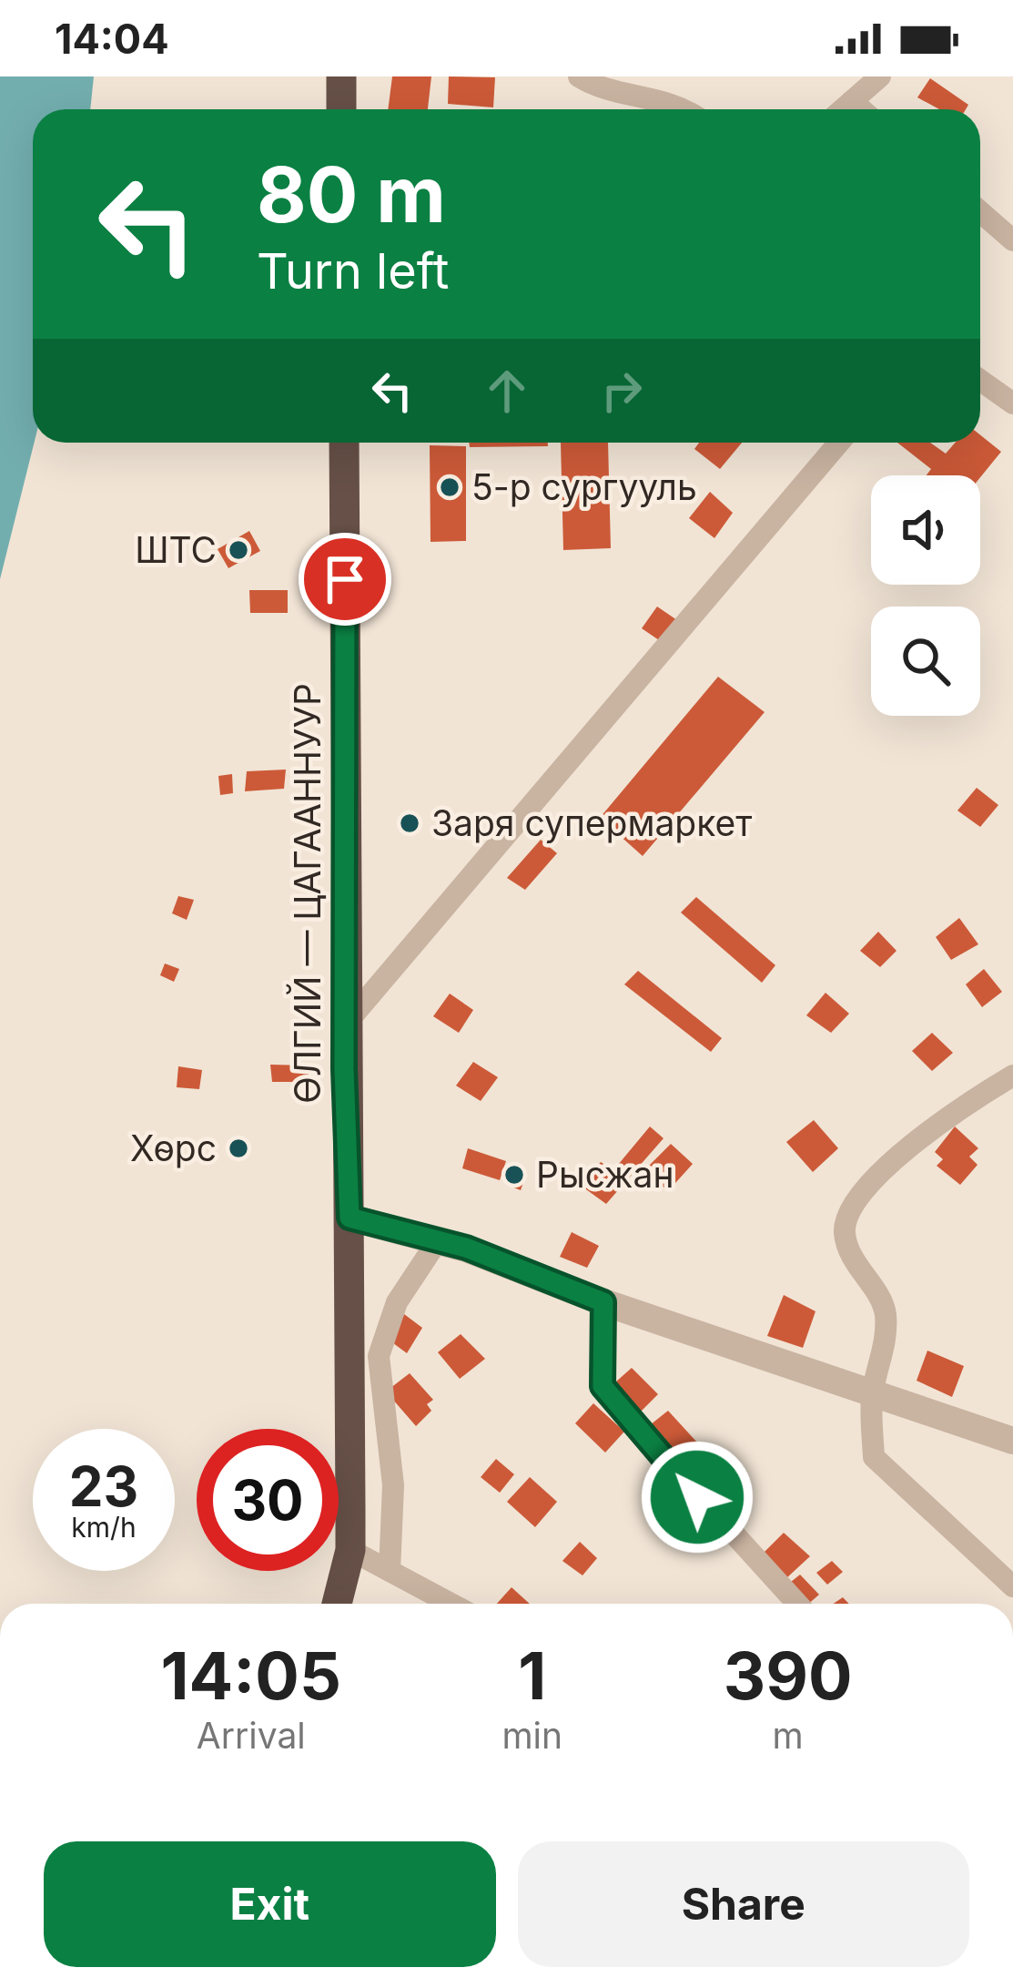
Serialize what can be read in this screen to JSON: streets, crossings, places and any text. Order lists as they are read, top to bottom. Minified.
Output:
{"streets":{"highway":["ӨЛГИЙ — ЦАГААННУУР"]},"places":["5-р сургууль","ШТС","Заря супермаркет","Хөрс","Рысжан"],"page":{"status":"14:04","turn":["80 m","Turn left"],"speed":"23 km/h","limit":"30","eta":["14:05","Arrival","1","min","390","m"],"buttons":["Exit","Share"]}}
